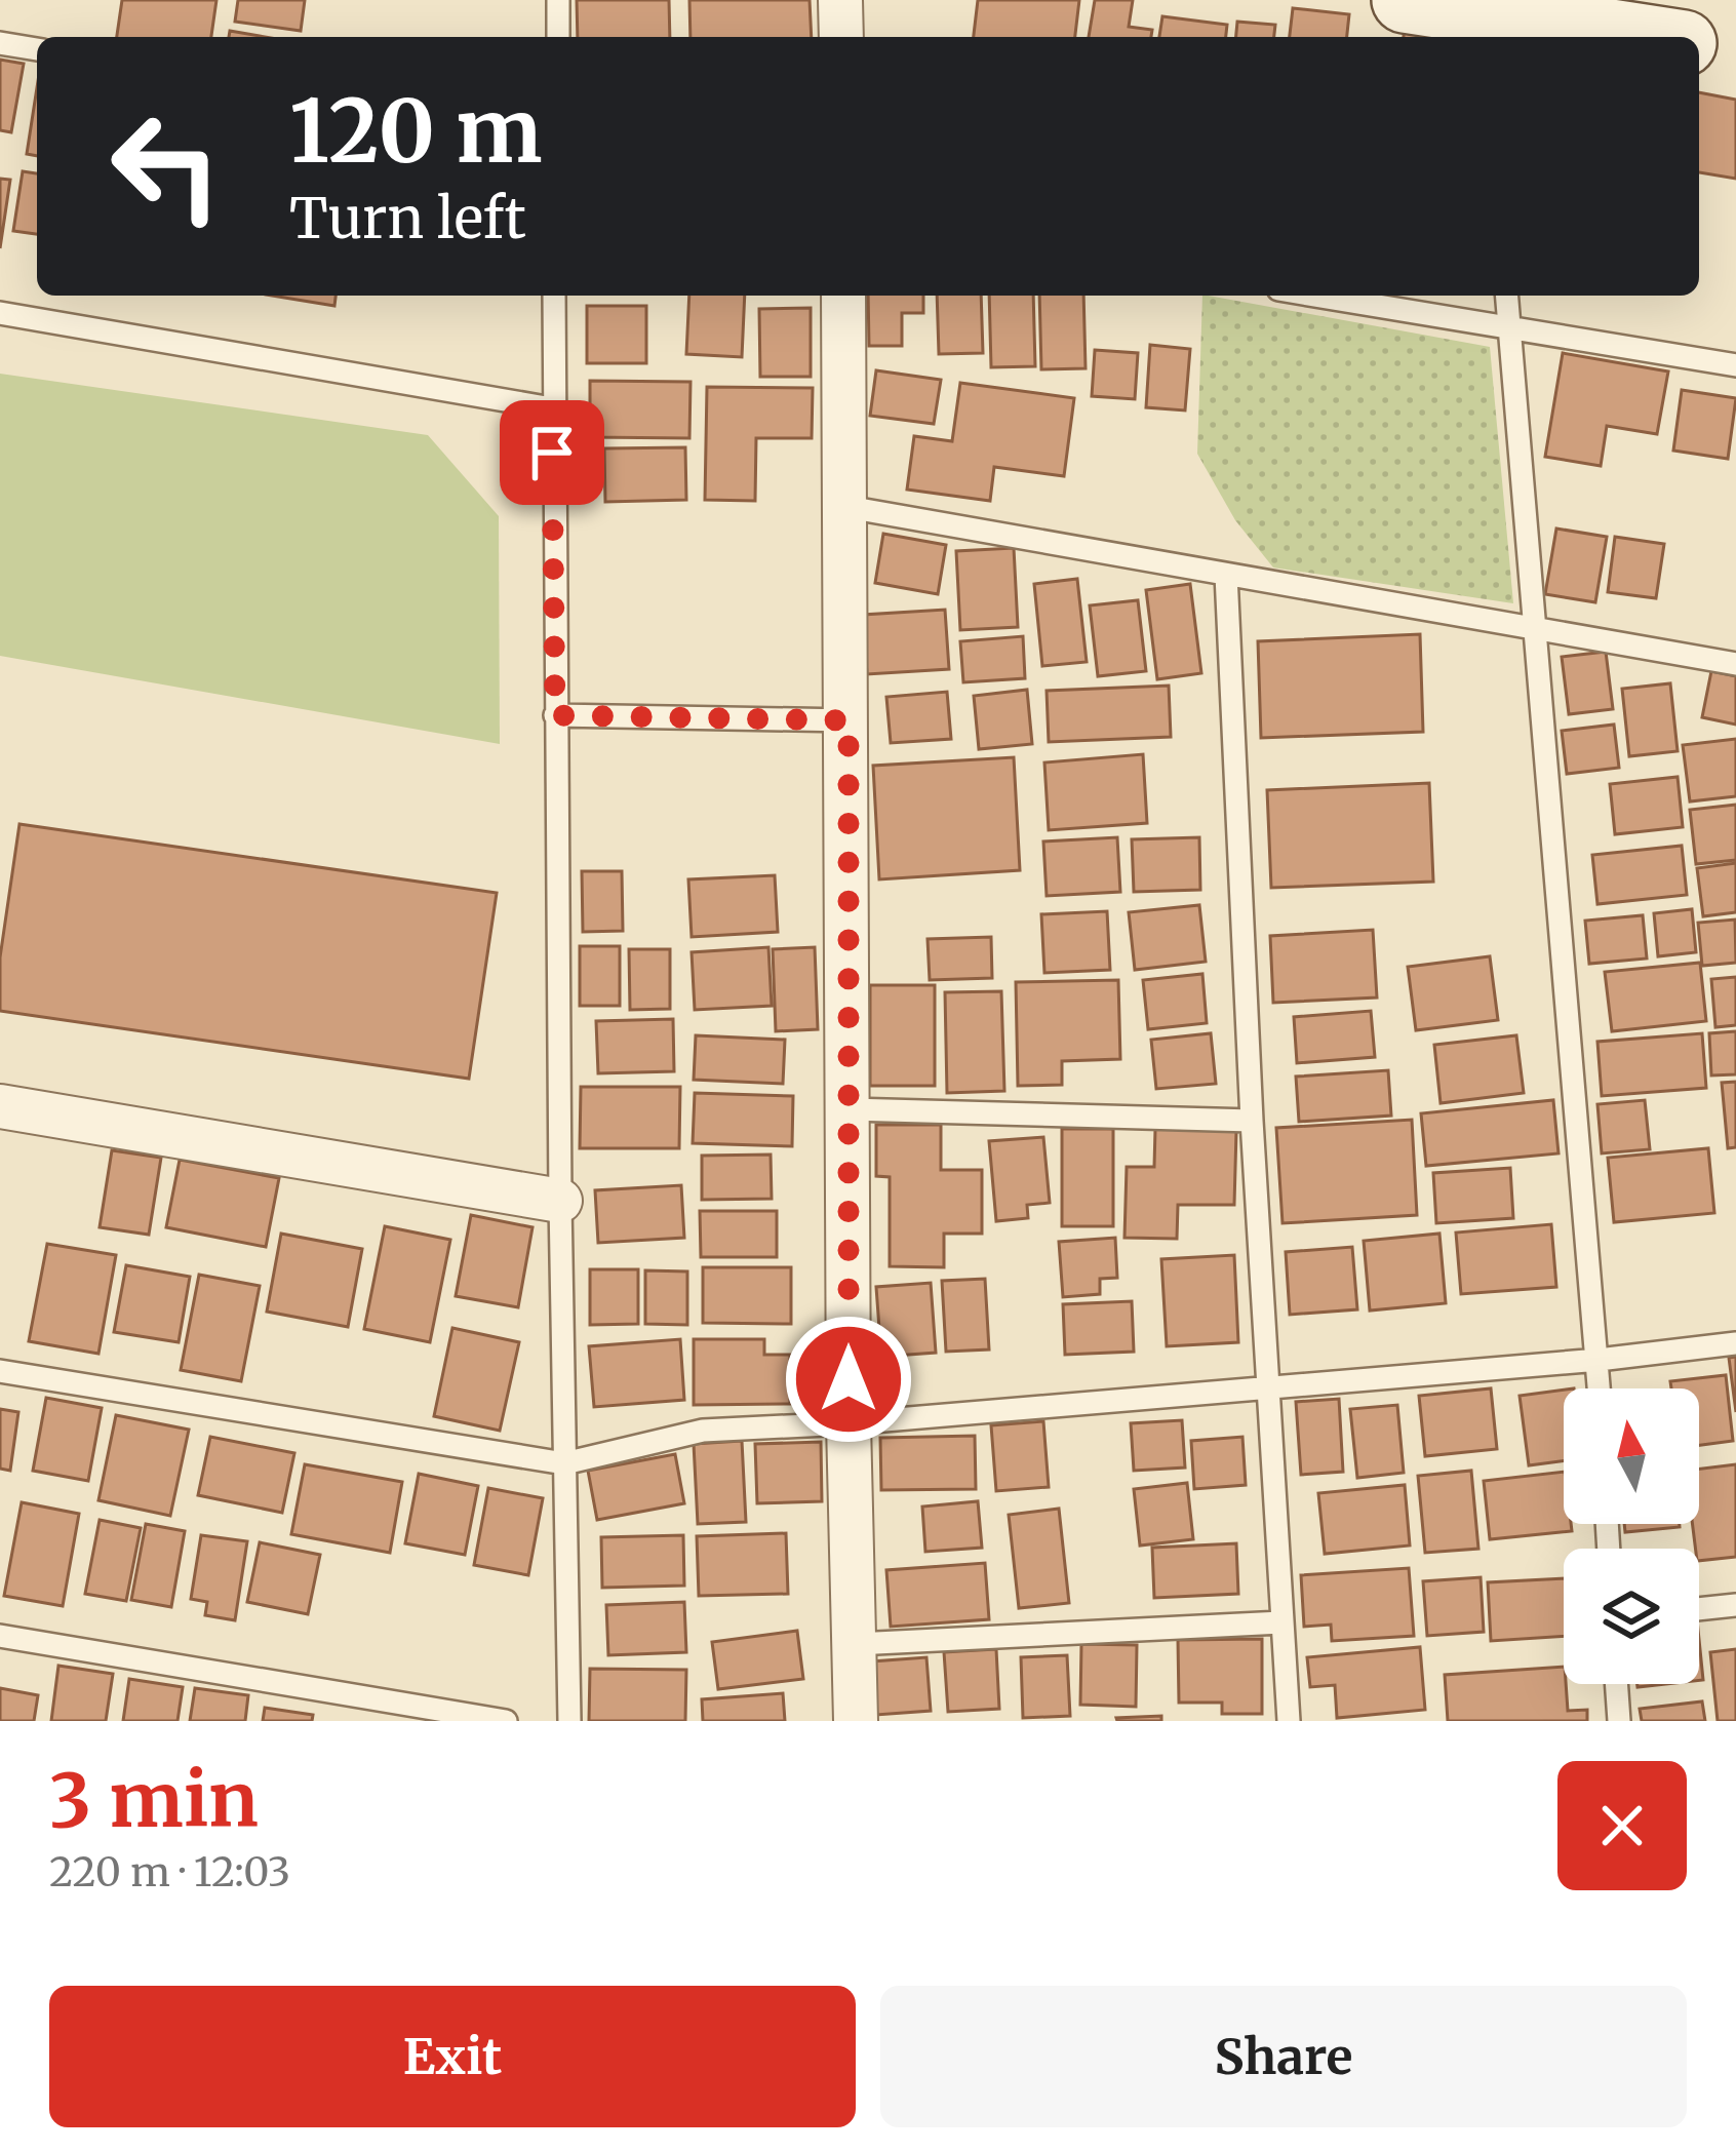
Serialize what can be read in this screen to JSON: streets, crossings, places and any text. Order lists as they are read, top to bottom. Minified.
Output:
{"north":"top","page":{"turn":["120 m","Turn left"],"heading":["3 min","220 m · 12:03"],"buttons":["Exit","Share"]}}
